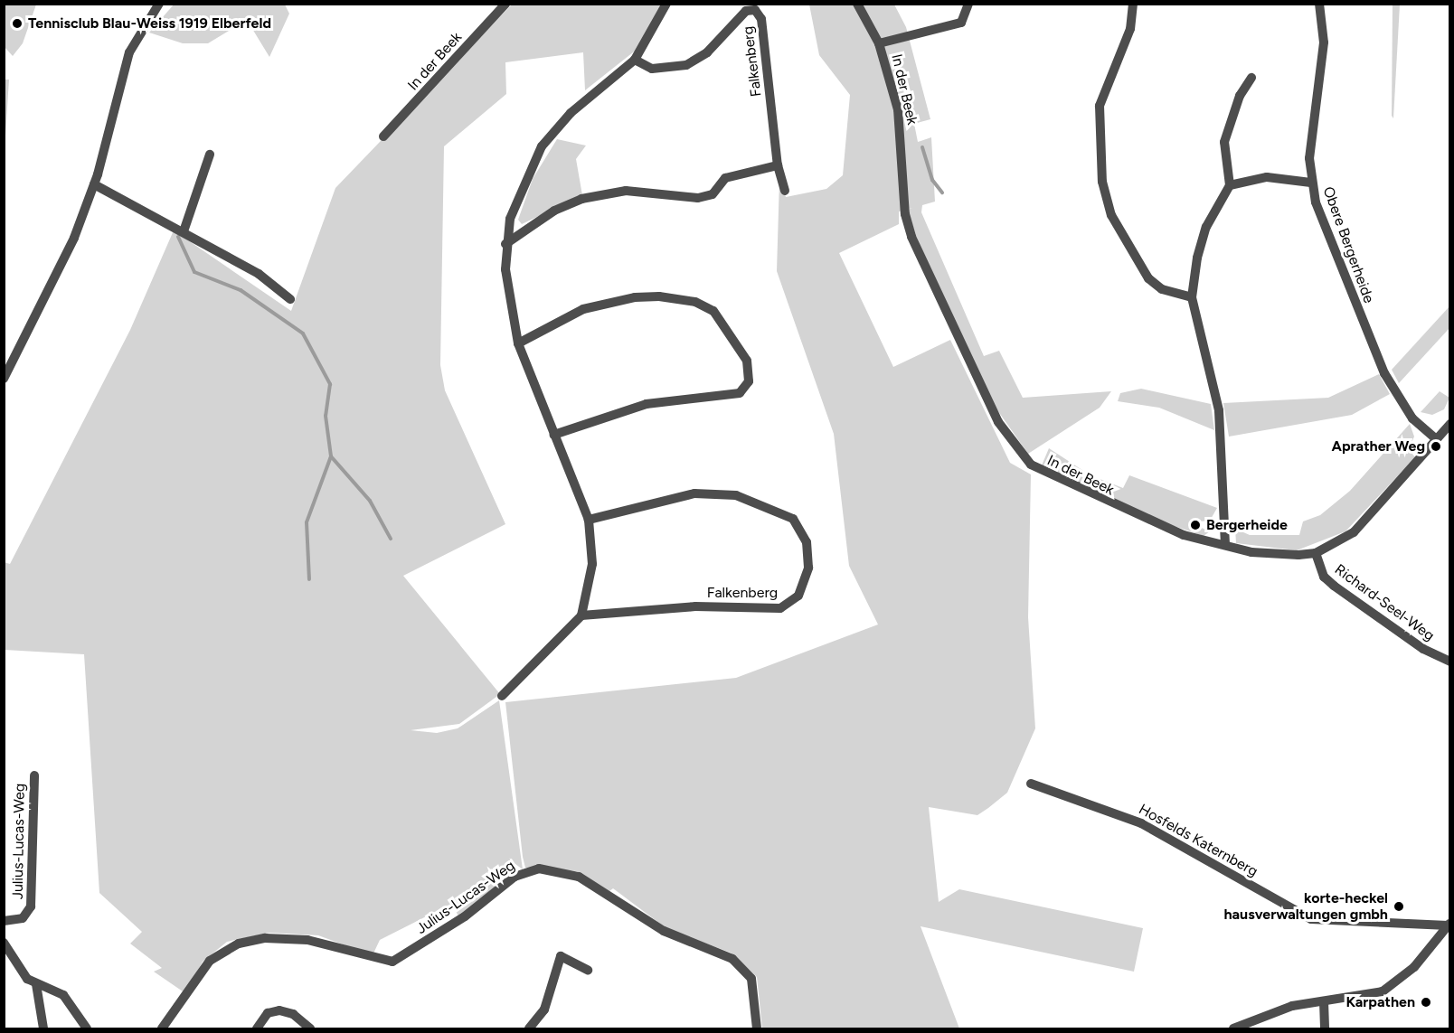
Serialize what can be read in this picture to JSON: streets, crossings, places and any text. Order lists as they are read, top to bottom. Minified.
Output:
{"streets":{"street":["In der Beek","Falkenberg","Obere Bergerheide","Richard-Seel-Weg","Hosfelds Katernberg","Julius-Lucas-Weg"]},"crossings":[["In der Beek","Obere Bergerheide"],["In der Beek","Richard-Seel-Weg"]],"places":["Tennisclub Blau-Weiss 1919 Elberfeld","Aprather Weg","Bergerheide","korte-heckel hausverwaltungen gmbh","Karpathen"]}
